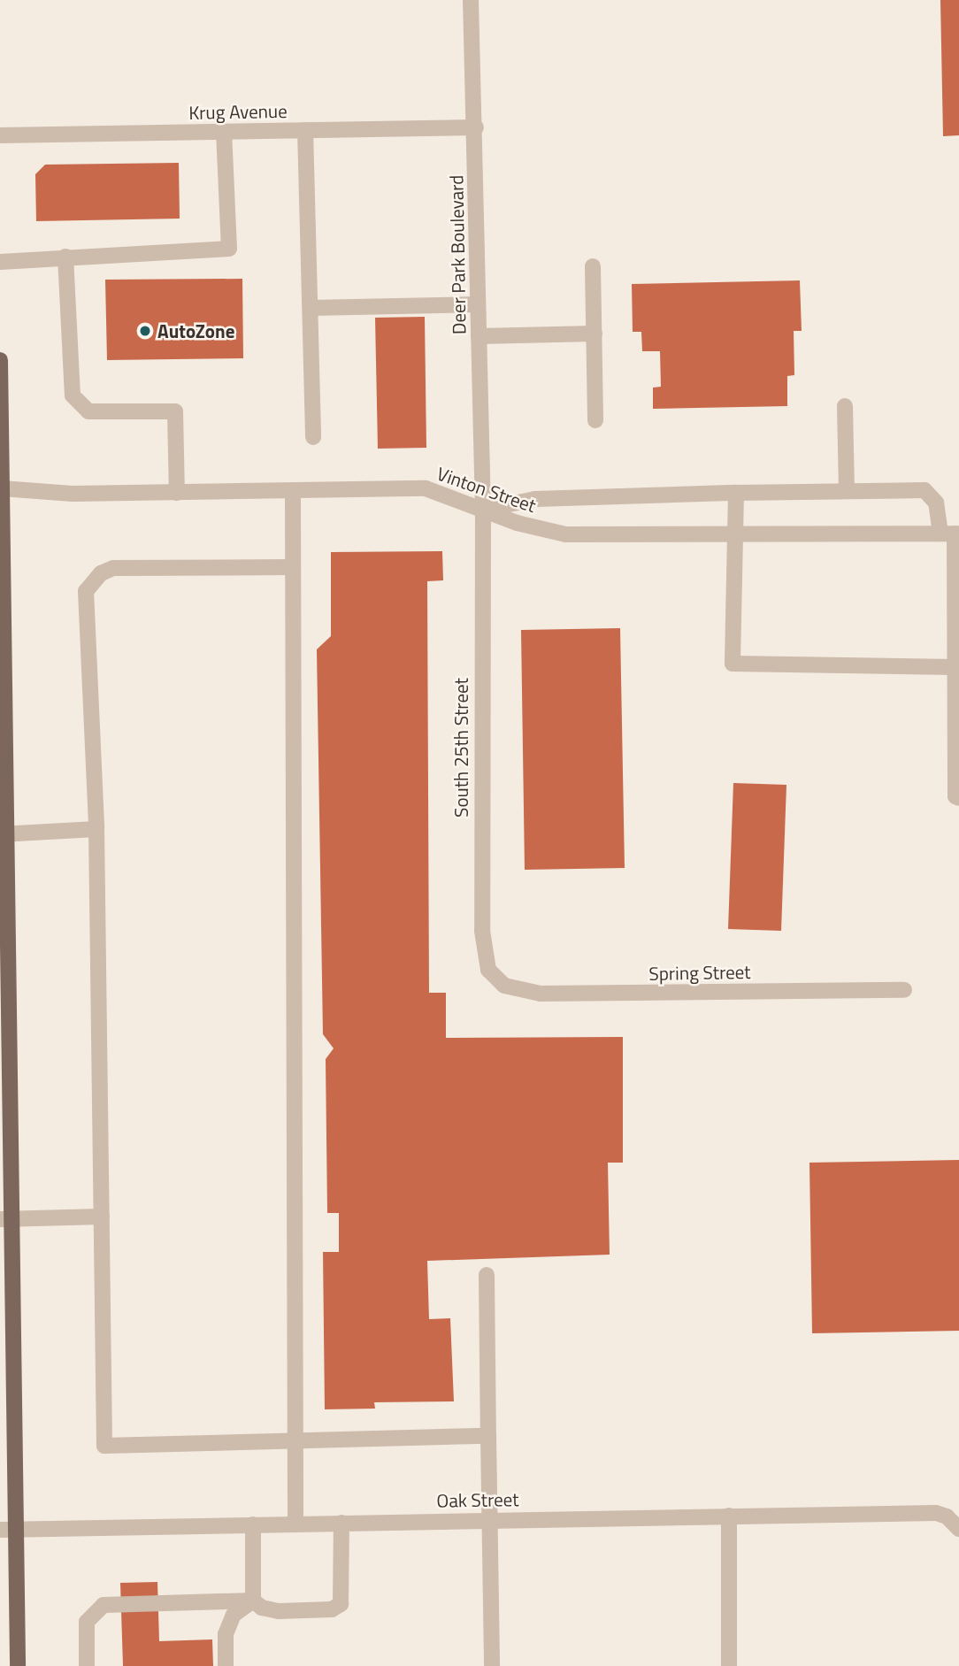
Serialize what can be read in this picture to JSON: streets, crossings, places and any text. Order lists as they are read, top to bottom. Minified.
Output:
{"streets":{"street":["Krug Avenue","Deer Park Boulevard","Vinton Street","South 25th Street","Spring Street","Oak Street"]},"crossings":[["Krug Avenue","Deer Park Boulevard"],["Deer Park Boulevard","Vinton Street"],["Deer Park Boulevard","South 25th Street"],["Vinton Street","South 25th Street"],["South 25th Street","Spring Street"]],"places":["AutoZone"]}
